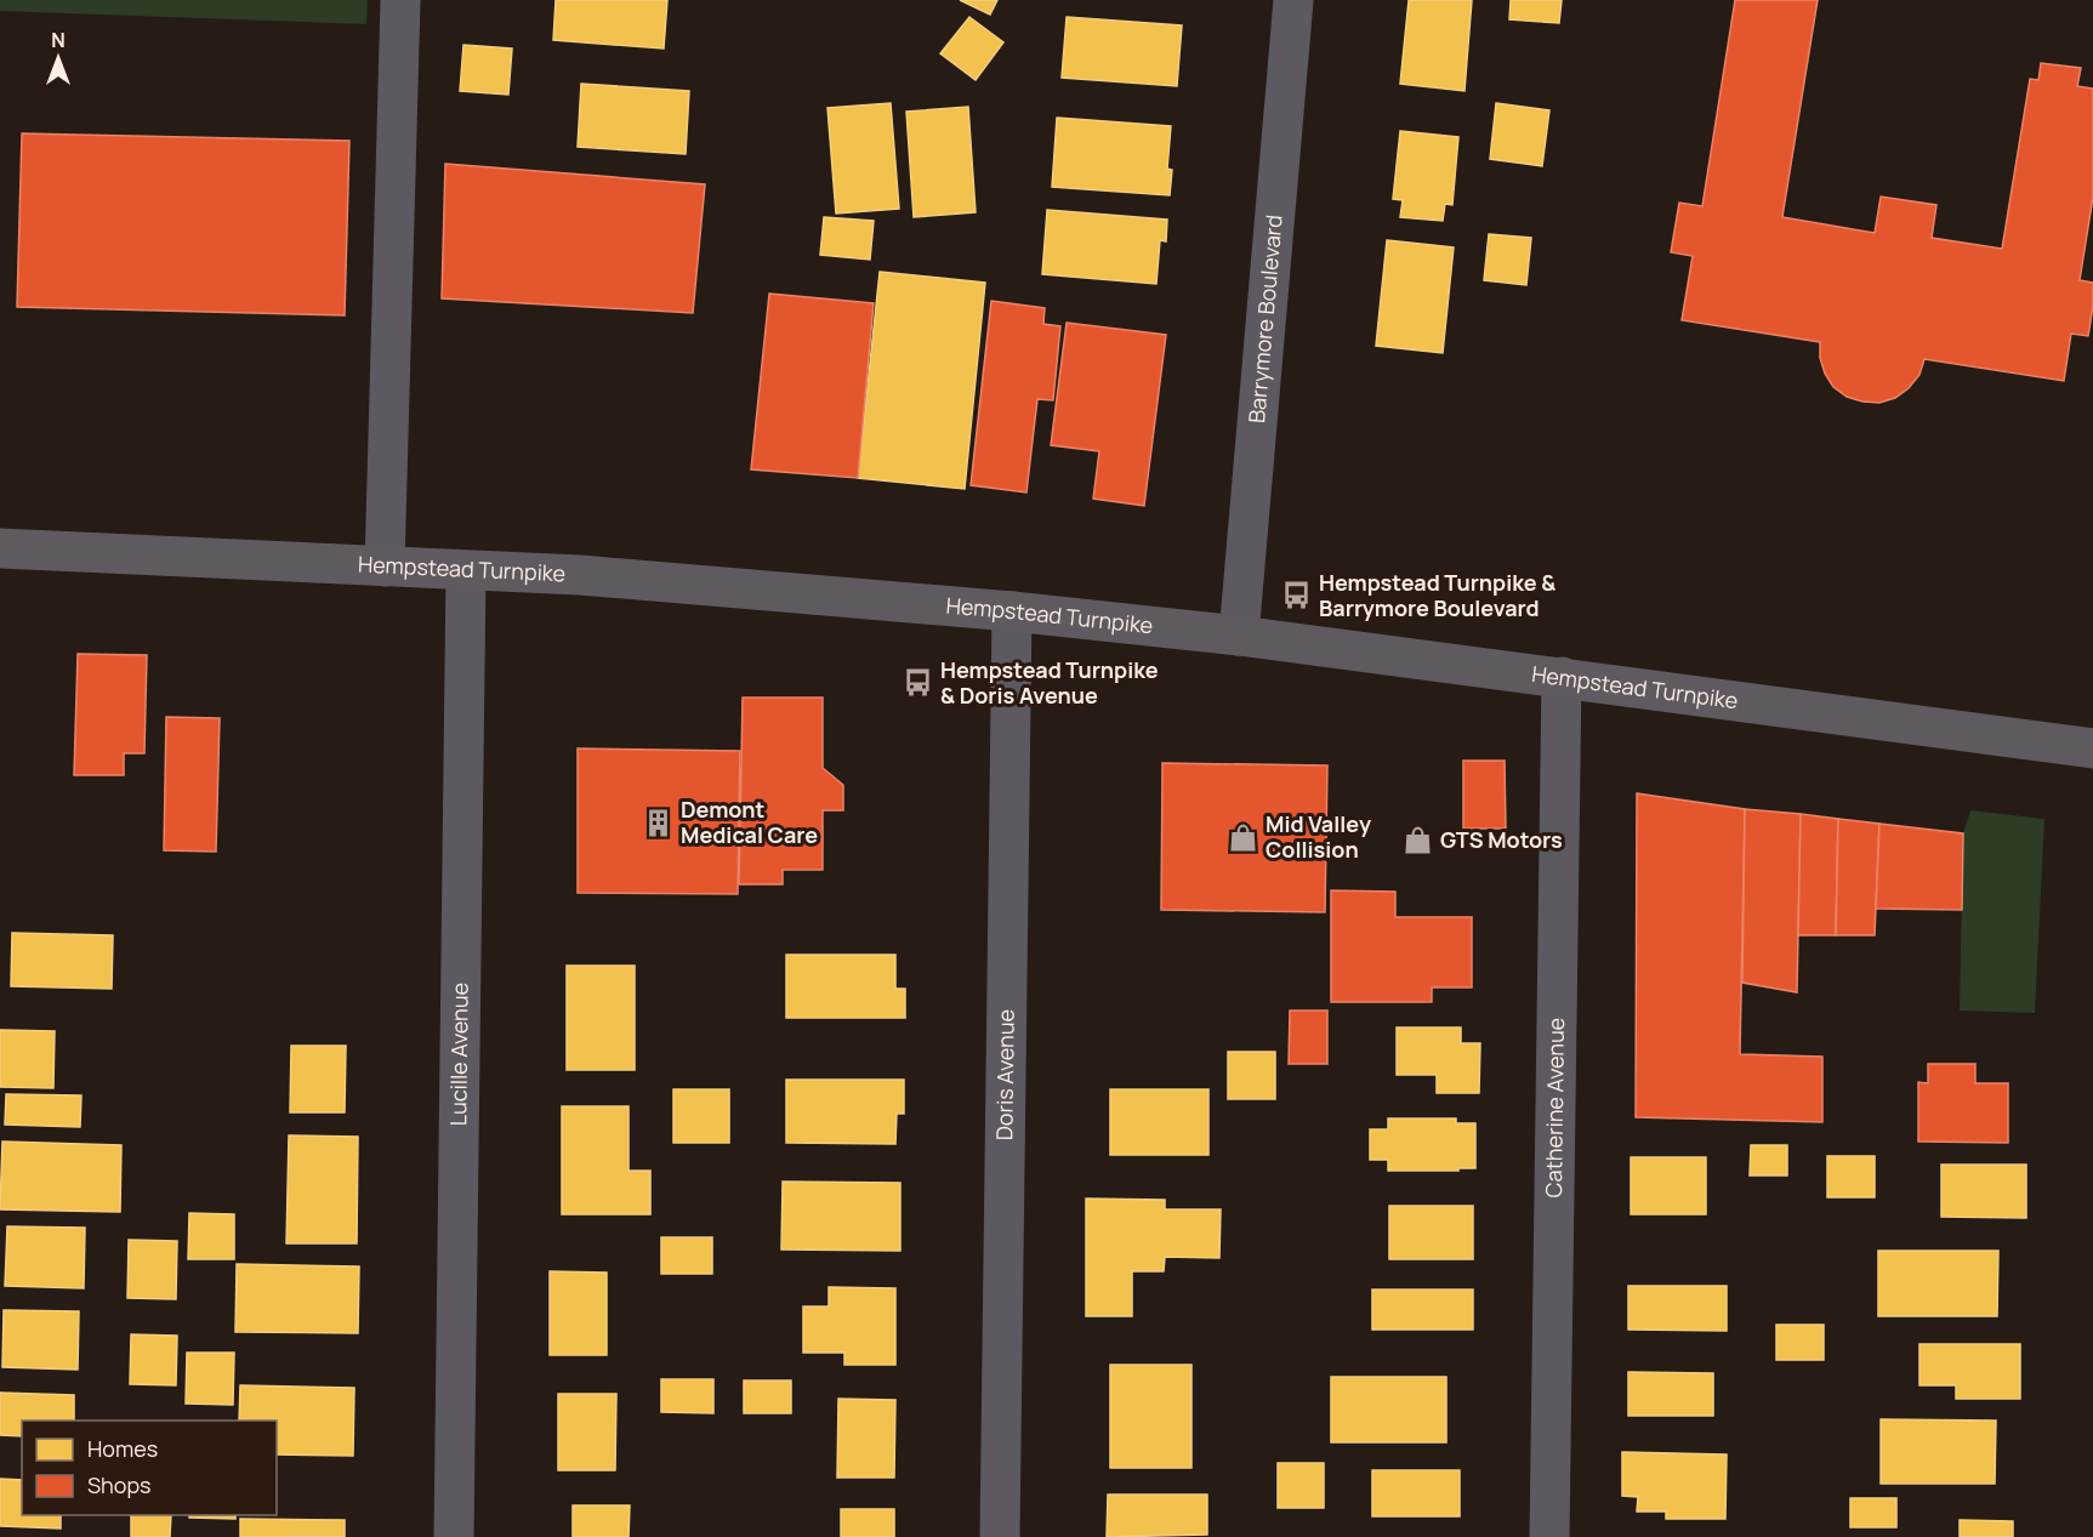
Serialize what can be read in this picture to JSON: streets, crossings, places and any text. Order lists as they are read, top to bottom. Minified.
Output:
{"streets":{"main road":["Hempstead Turnpike"],"street":["Barrymore Boulevard","Lucille Avenue","Doris Avenue","Catherine Avenue"]},"crossings":[["Barrymore Boulevard","Hempstead Turnpike"],["Hempstead Turnpike","Lucille Avenue"],["Hempstead Turnpike","Doris Avenue"],["Hempstead Turnpike","Catherine Avenue"]],"places":{"bus stop":["Hempstead Turnpike & Barrymore Boulevard","Hempstead Turnpike & Doris Avenue"],"building":["Demont Medical Care"],"shop":["Mid Valley Collision","GTS Motors"]},"legend":["Homes","Shops"],"north":"top"}
